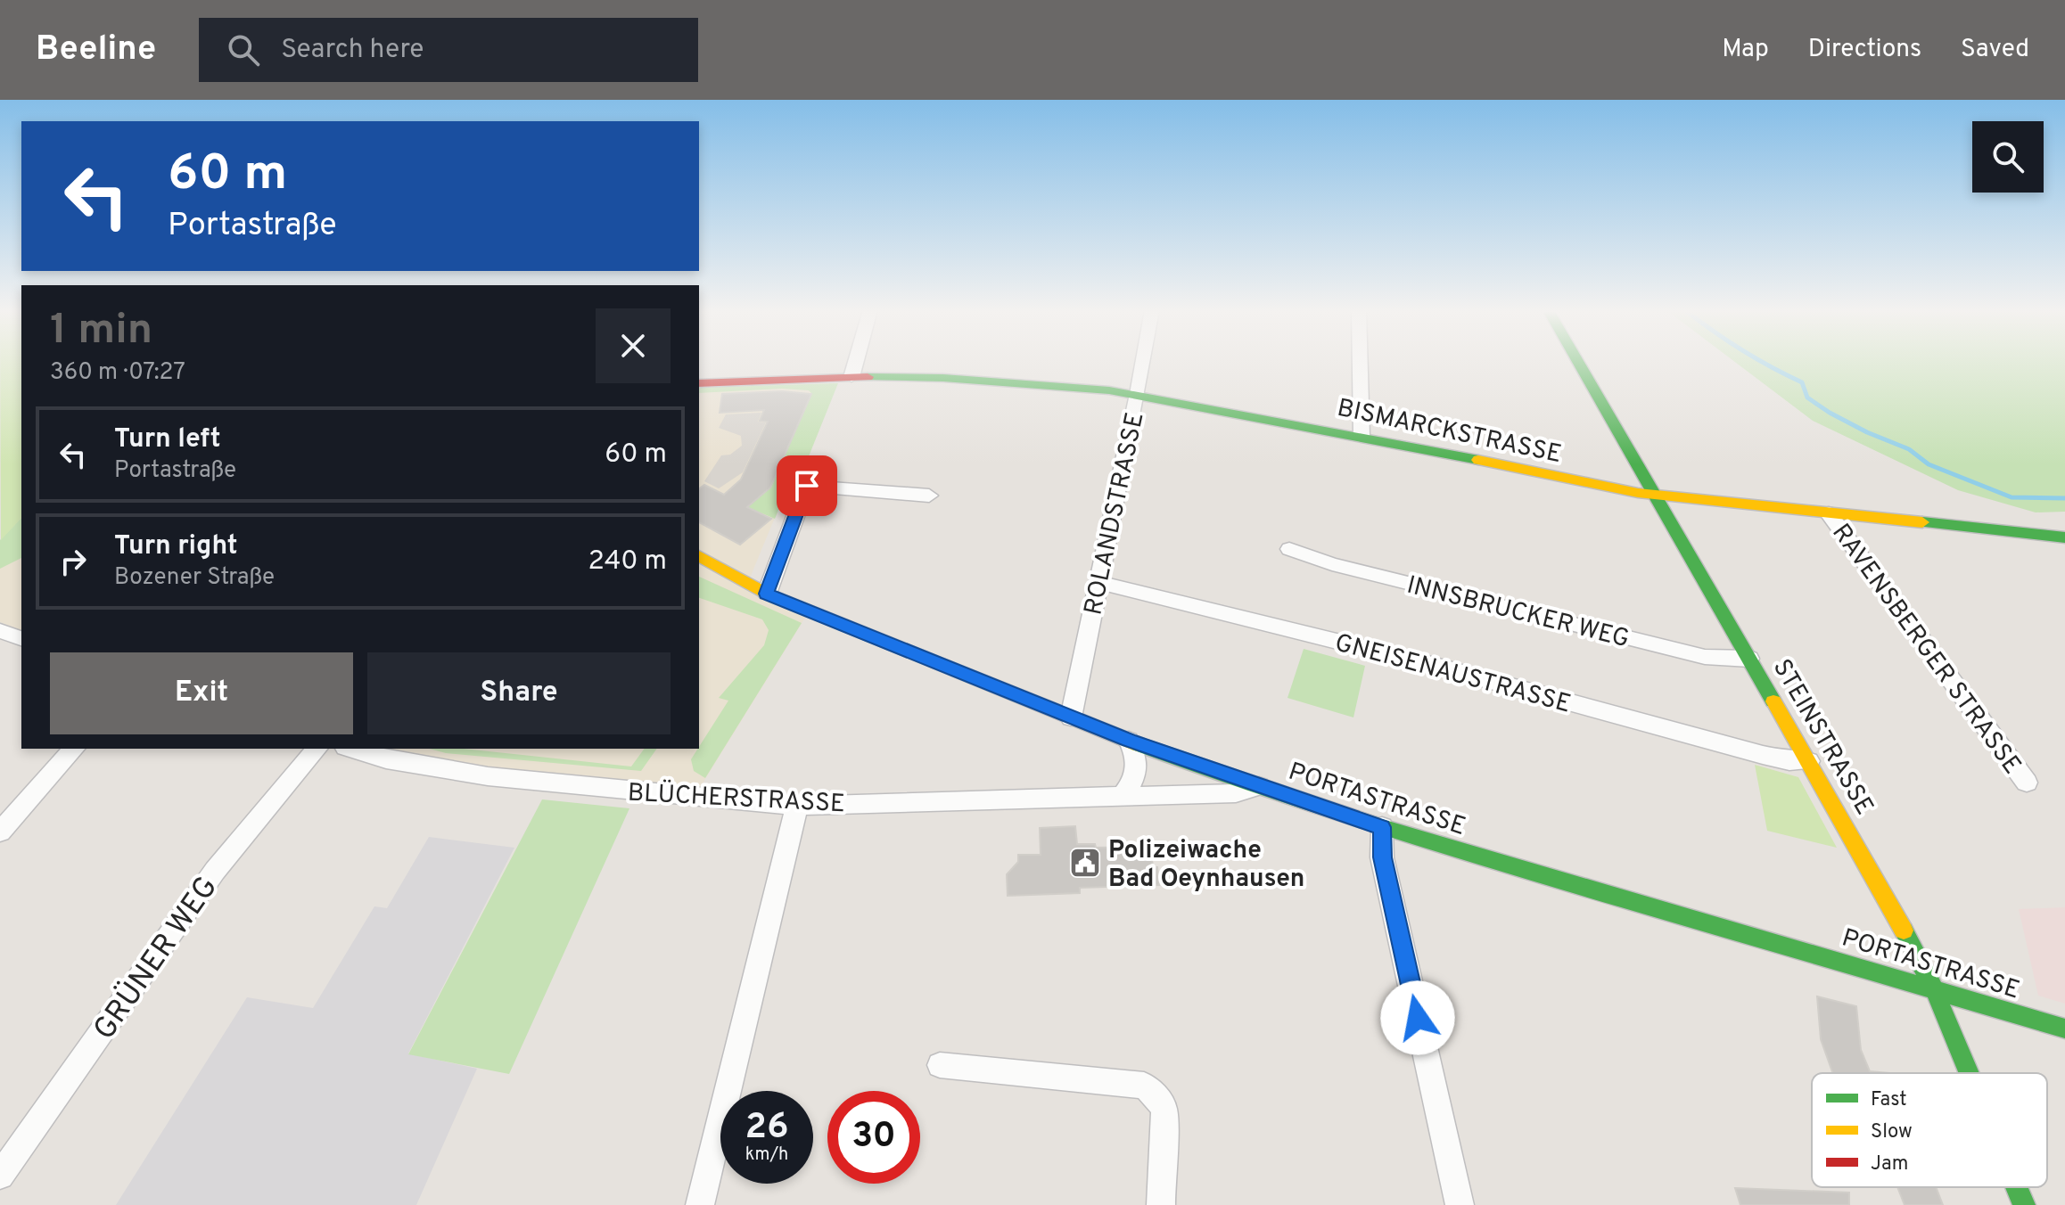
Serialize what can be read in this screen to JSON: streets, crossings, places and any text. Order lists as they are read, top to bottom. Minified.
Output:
{"streets":{"street":["BISMARCKSTRASSE","ROLANDSTRASSE","INNSBRUCKER WEG","RAVENSBERGER STRASSE","GNEISENAUSTRASSE","STEINSTRASSE","BLÜCHERSTRASSE","PORTASTRASSE","GRÜNER WEG"]},"crossings":[["BISMARCKSTRASSE","ROLANDSTRASSE"],["BISMARCKSTRASSE","RAVENSBERGER STRASSE"],["BISMARCKSTRASSE","STEINSTRASSE"],["ROLANDSTRASSE","GNEISENAUSTRASSE"],["ROLANDSTRASSE","PORTASTRASSE"],["INNSBRUCKER WEG","STEINSTRASSE"],["GNEISENAUSTRASSE","STEINSTRASSE"],["STEINSTRASSE","PORTASTRASSE"],["BLÜCHERSTRASSE","PORTASTRASSE"]],"places":{"public building":["Polizeiwache Bad Oeynhausen"]},"legend":["Fast","Slow","Jam"],"page":{"header":"Beeline","search":"Search here","nav":["Map","Directions","Saved"],"turn":["60 m","Portastraße"],"heading":["1 min","360 m · 07:27"],"list":[{"name":"Turn left","note":"Portastraße","value":"60 m"},{"name":"Turn right","note":"Bozener Straße","value":"240 m"}],"buttons":["Exit","Share"],"speed":"26 km/h","limit":"30"}}
